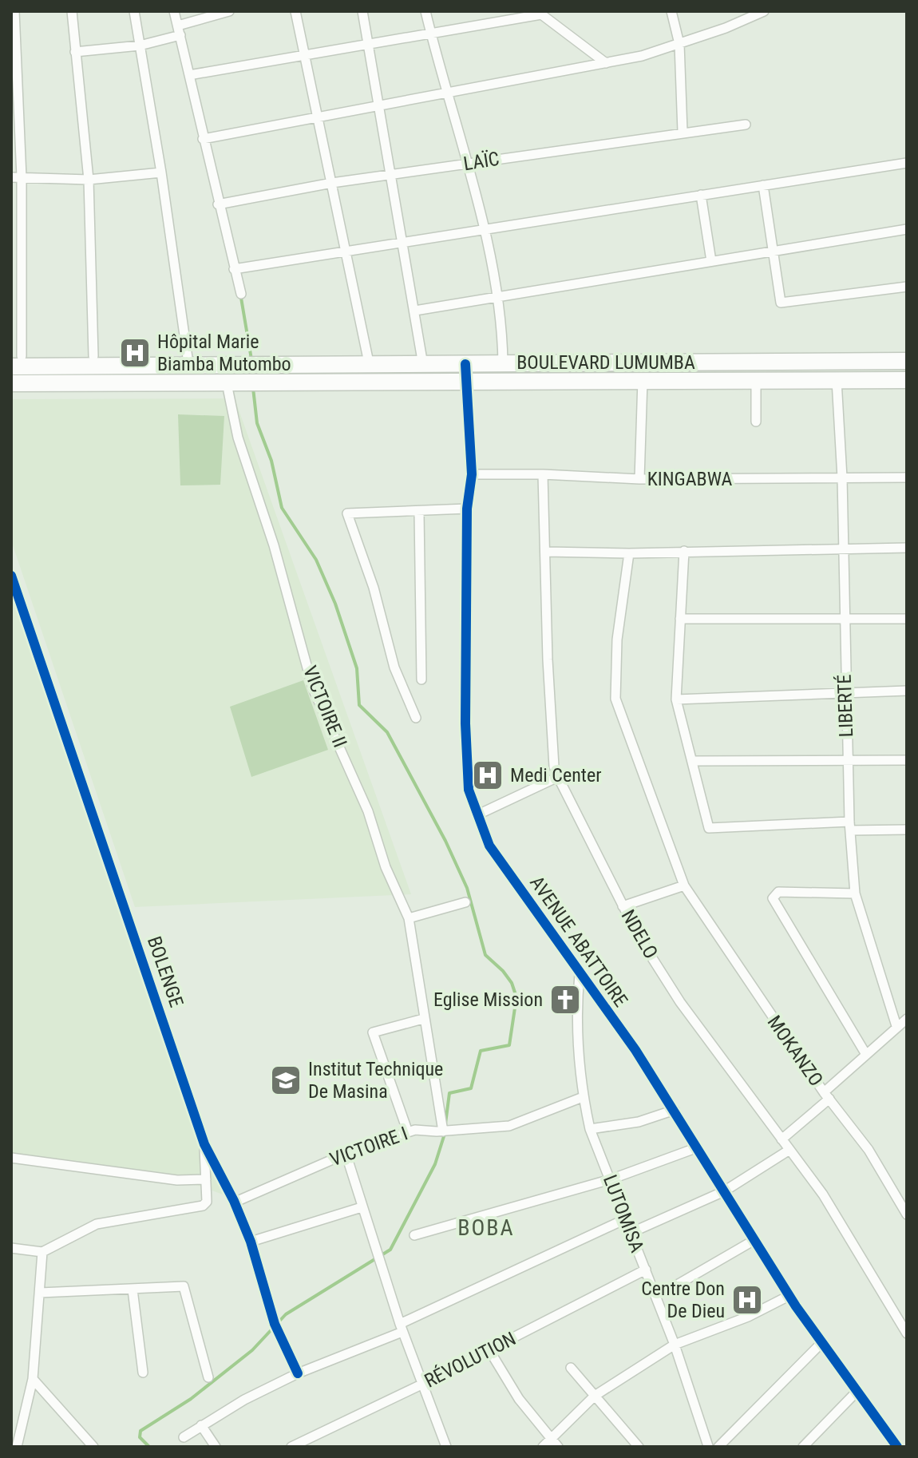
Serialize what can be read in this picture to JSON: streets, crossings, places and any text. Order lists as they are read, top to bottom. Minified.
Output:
{"streets":{"highway":["BOULEVARD LUMUMBA"],"street":["LAÏC","KINGABWA","LIBERTÉ","VICTOIRE II","NDELO","AVENUE ABATTOIRE","BOLENGE","MOKANZO","VICTOIRE I","LUTOMISA","RÉVOLUTION"]},"crossings":[["BOULEVARD LUMUMBA","LIBERTÉ"],["BOULEVARD LUMUMBA","AVENUE ABATTOIRE"],["KINGABWA","LIBERTÉ"],["KINGABWA","NDELO"],["KINGABWA","AVENUE ABATTOIRE"],["VICTOIRE II","VICTOIRE I"],["AVENUE ABATTOIRE","LUTOMISA"],["BOLENGE","VICTOIRE I"],["VICTOIRE I","LUTOMISA"],["LUTOMISA","RÉVOLUTION"]],"districts":["BOBA"],"places":{"hospital":["Hôpital Marie Biamba Mutombo","Medi Center","Centre Don De Dieu"],"church":["Eglise Mission"],"school or university":["Institut Technique De Masina"]}}
